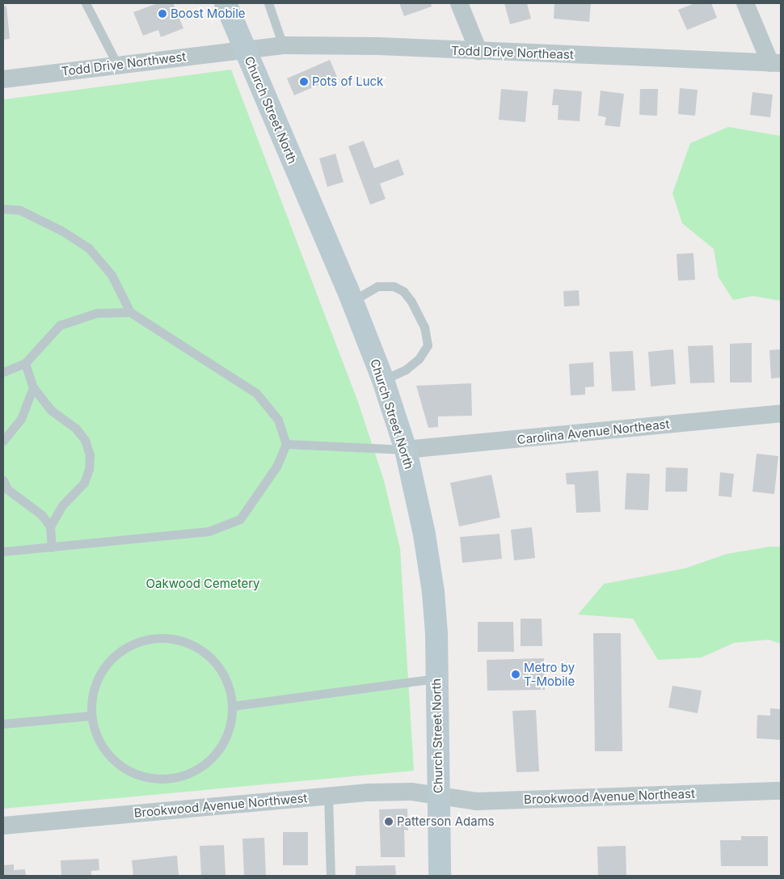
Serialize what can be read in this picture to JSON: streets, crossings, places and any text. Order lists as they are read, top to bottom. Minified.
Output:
{"streets":{"main road":["Church Street North"],"street":["Todd Drive Northeast","Todd Drive Northwest","Carolina Avenue Northeast","Brookwood Avenue Northeast","Brookwood Avenue Northwest"]},"crossings":[["Todd Drive Northeast","Todd Drive Northwest"],["Todd Drive Northeast","Church Street North"],["Todd Drive Northwest","Church Street North"],["Church Street North","Carolina Avenue Northeast"],["Church Street North","Brookwood Avenue Northeast"],["Church Street North","Brookwood Avenue Northwest"],["Brookwood Avenue Northeast","Brookwood Avenue Northwest"]],"parks":["Oakwood Cemetery"],"places":["Boost Mobile","Pots of Luck","Metro by T-Mobile","Patterson Adams"]}
